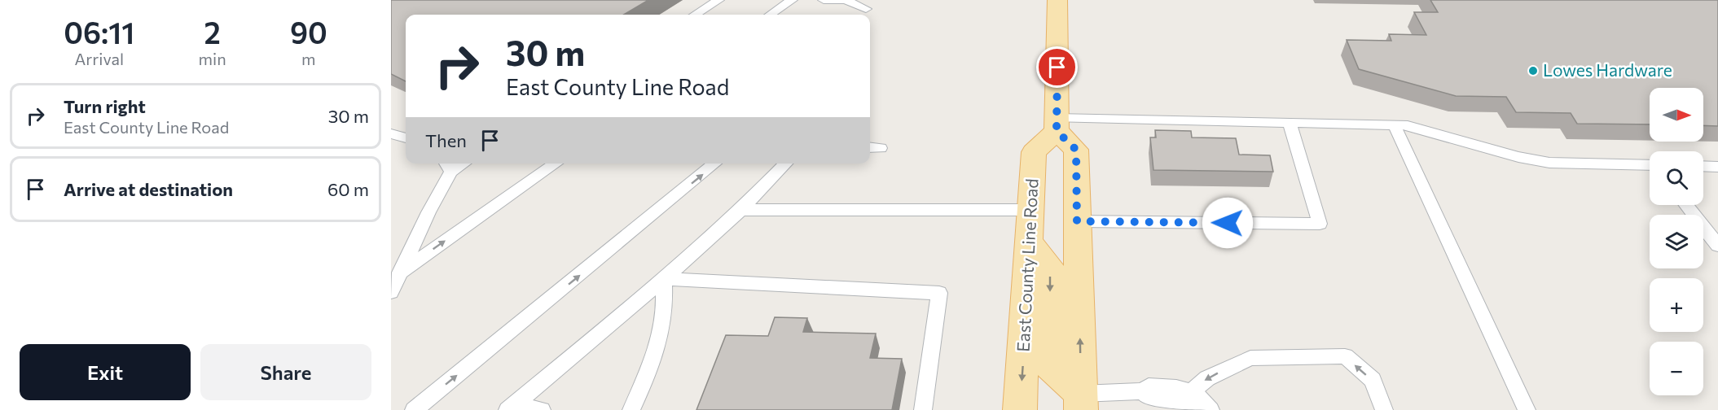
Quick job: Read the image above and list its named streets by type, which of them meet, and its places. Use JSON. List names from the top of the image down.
{
  "streets": {
    "main road": ["East County Line Road"]
  },
  "places": ["Lowes Hardware"],
  "north": "right",
  "page": {
    "eta": [
      "06:11",
      "Arrival",
      "2",
      "min",
      "90",
      "m"
    ],
    "turn": ["30 m", "East County Line Road"],
    "list": [
      {
        "name": "Turn right",
        "note": "East County Line Road",
        "value": "30 m"
      },
      {
        "name": "Arrive at destination",
        "value": "60 m"
      }
    ],
    "map_buttons": ["+", "−"],
    "then": "Then",
    "buttons": ["Exit", "Share"]
  }
}
